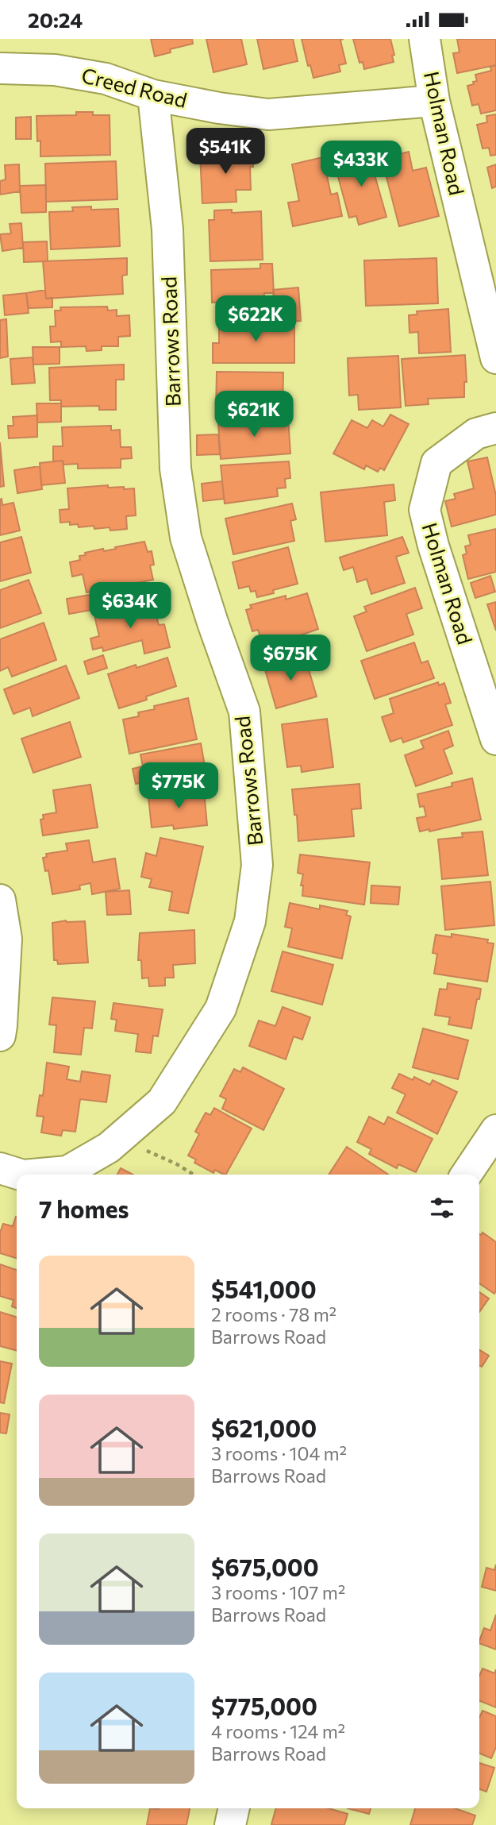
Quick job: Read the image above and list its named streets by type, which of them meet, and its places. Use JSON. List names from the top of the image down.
{
  "streets": {
    "street": ["Creed Road", "Holman Road", "Barrows Road"]
  },
  "crossings": [
    ["Creed Road", "Holman Road"],
    ["Creed Road", "Barrows Road"]
  ],
  "page": {
    "status": "20:24",
    "price": [
      "$541K",
      "$433K",
      "$622K",
      "$621K",
      "$634K",
      "$675K",
      "$775K"
    ],
    "heading": "7 homes",
    "list": [
      {
        "name": "$541,000",
        "note": "2 rooms · 78 m² · Barrows Road"
      },
      {
        "name": "$621,000",
        "note": "3 rooms · 104 m² · Barrows Road"
      },
      {
        "name": "$675,000",
        "note": "3 rooms · 107 m² · Barrows Road"
      },
      {
        "name": "$775,000",
        "note": "4 rooms · 124 m² · Barrows Road"
      }
    ]
  }
}
